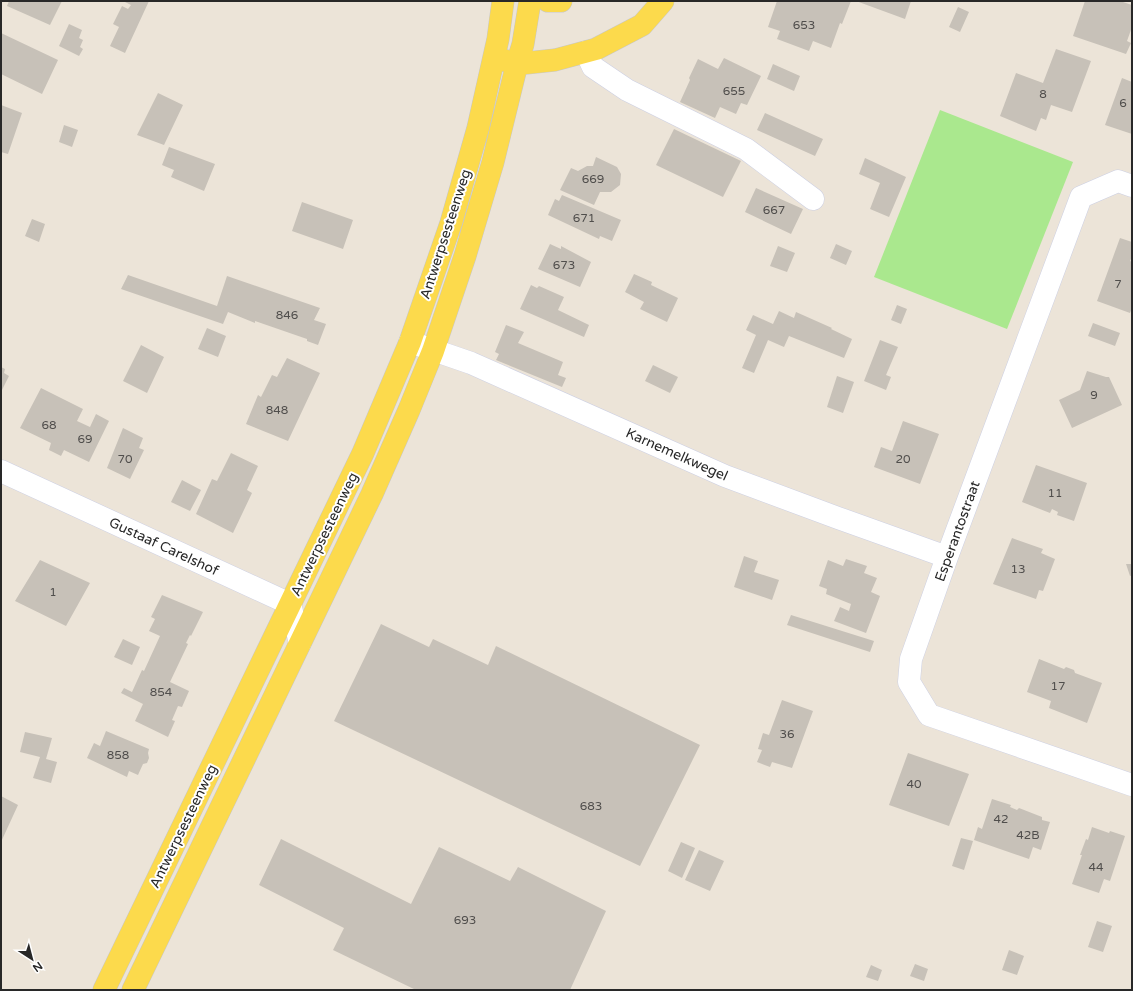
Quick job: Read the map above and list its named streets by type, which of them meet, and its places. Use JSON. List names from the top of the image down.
{
  "streets": {
    "main road": ["Antwerpsesteenweg"],
    "street": ["Karnemelkwegel", "Esperantostraat", "Gustaaf Carelshof"]
  },
  "crossings": [
    ["Antwerpsesteenweg", "Karnemelkwegel"],
    ["Antwerpsesteenweg", "Gustaaf Carelshof"],
    ["Karnemelkwegel", "Esperantostraat"]
  ],
  "house_numbers": [
    "653",
    "655",
    "8",
    "6",
    "669",
    "667",
    "671",
    "673",
    "7",
    "846",
    "9",
    "848",
    "68",
    "69",
    "70",
    "20",
    "11",
    "13",
    "1",
    "17",
    "854",
    "36",
    "858",
    "40",
    "683",
    "42",
    "42B",
    "44",
    "693"
  ],
  "north": "bottom right"
}
